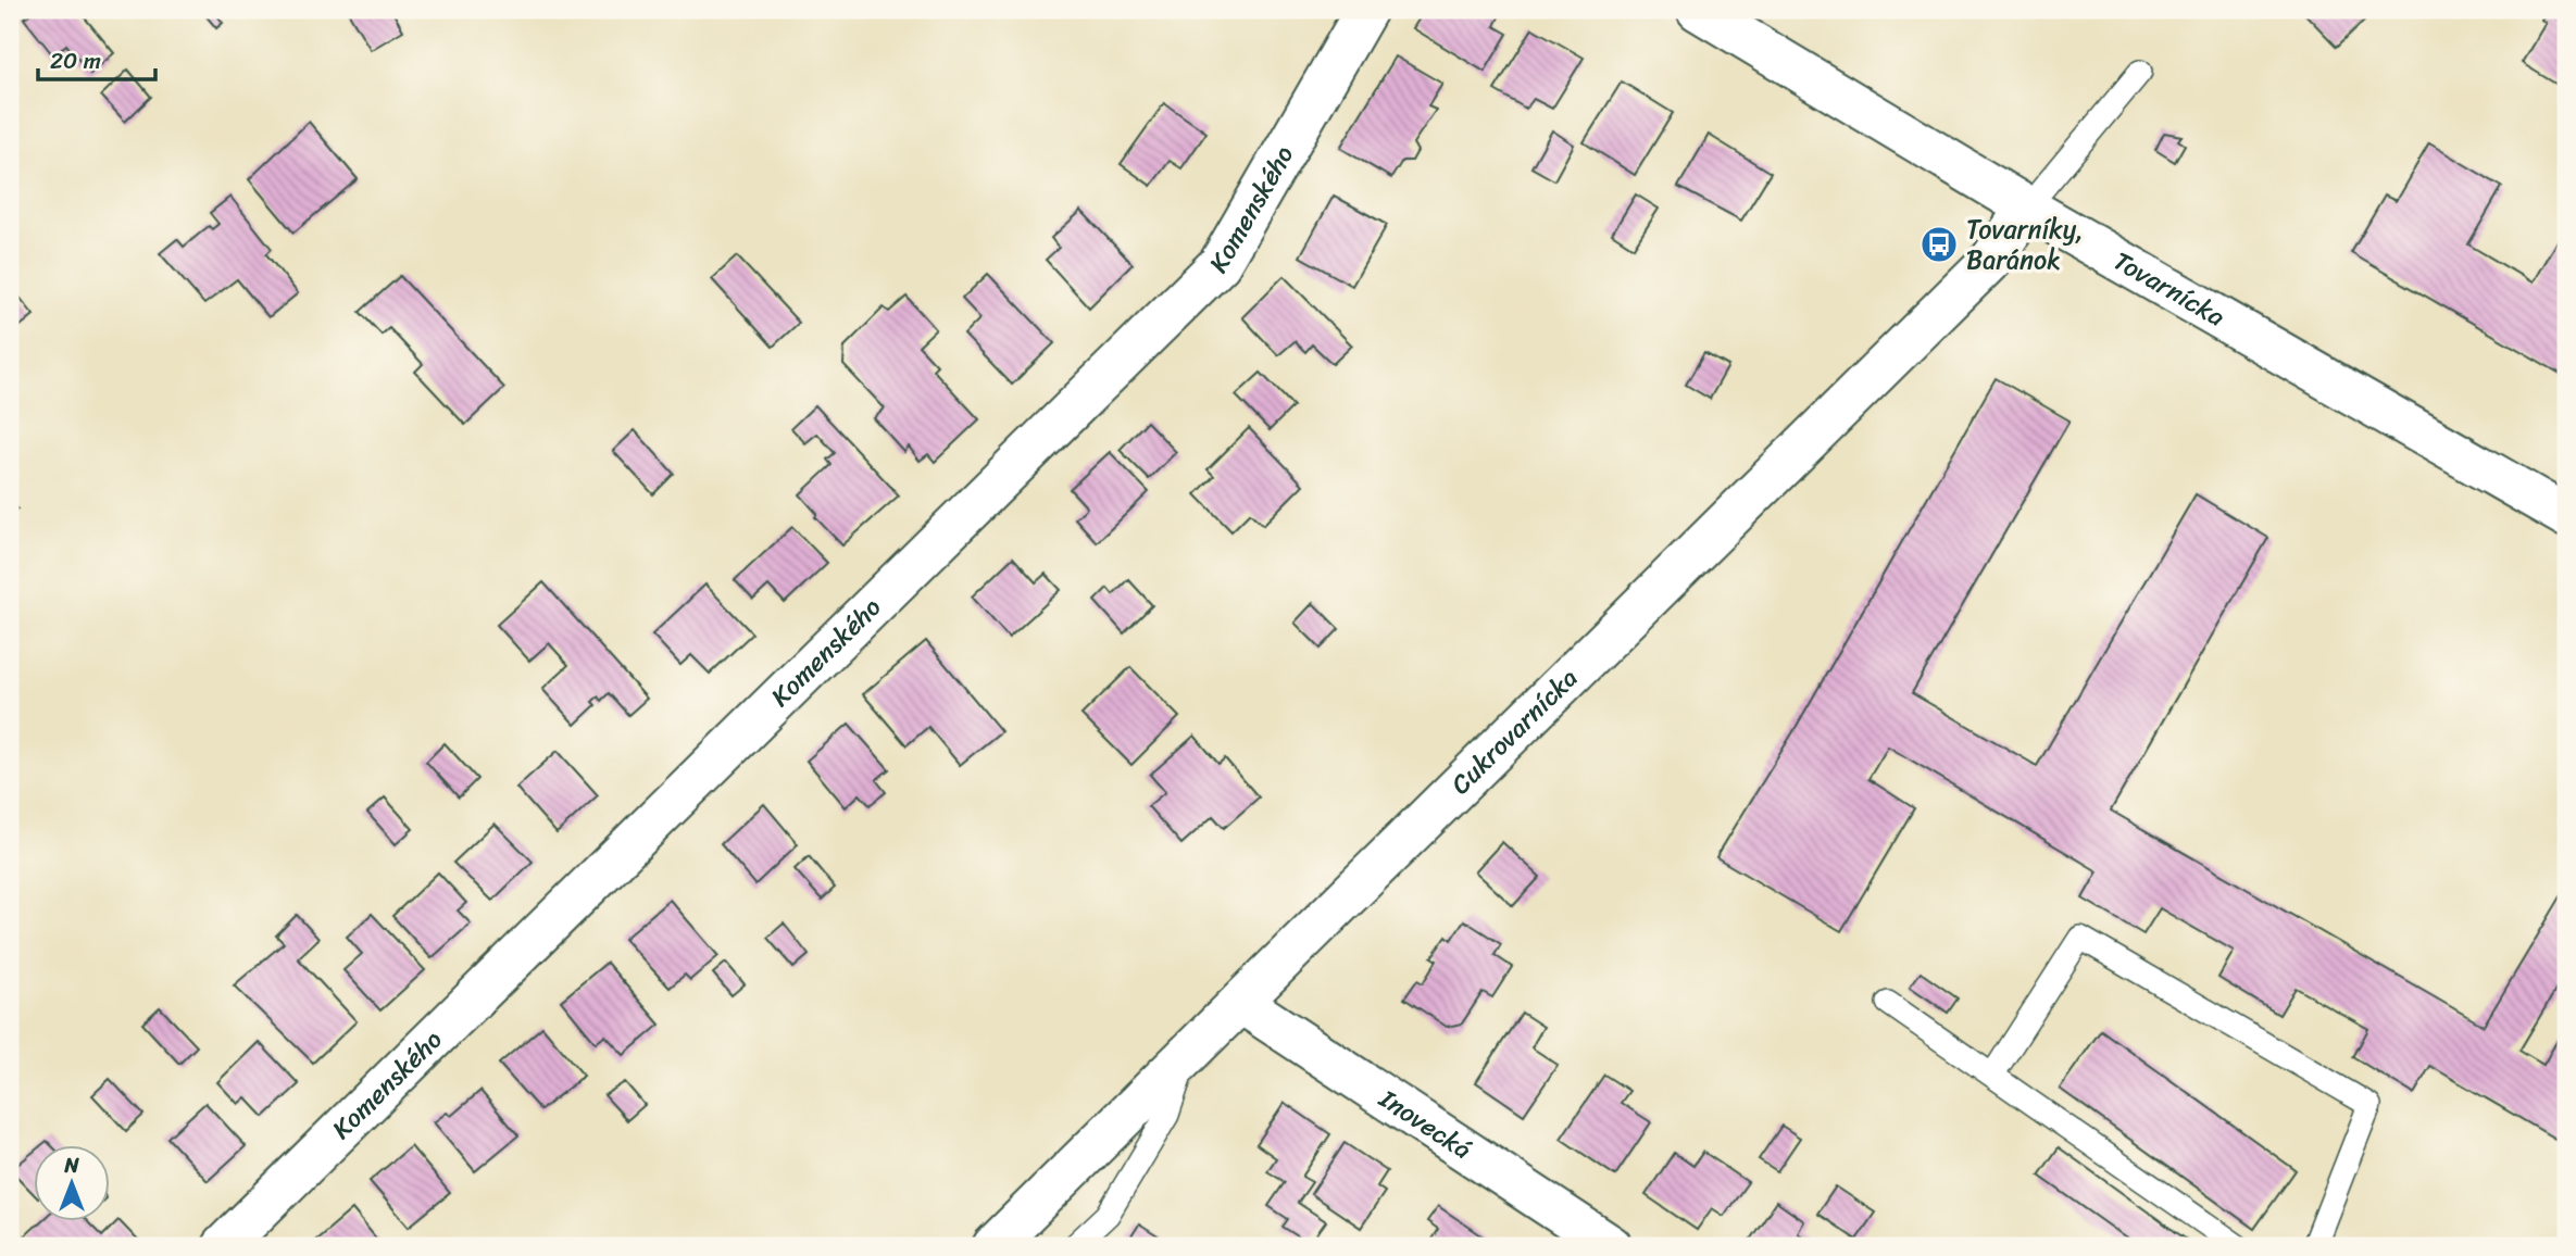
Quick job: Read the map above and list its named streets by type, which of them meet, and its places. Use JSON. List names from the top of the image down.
{
  "streets": {
    "street": [
      "Komenského",
      "Tovarnícka",
      "Cukrovarnícka",
      "Inovecká"
    ]
  },
  "crossings": [
    ["Tovarnícka", "Cukrovarnícka"],
    ["Cukrovarnícka", "Inovecká"]
  ],
  "places": {
    "bus stop": ["Tovarníky, Baránok"]
  },
  "scale_bar": "20 m",
  "north": "top"
}
